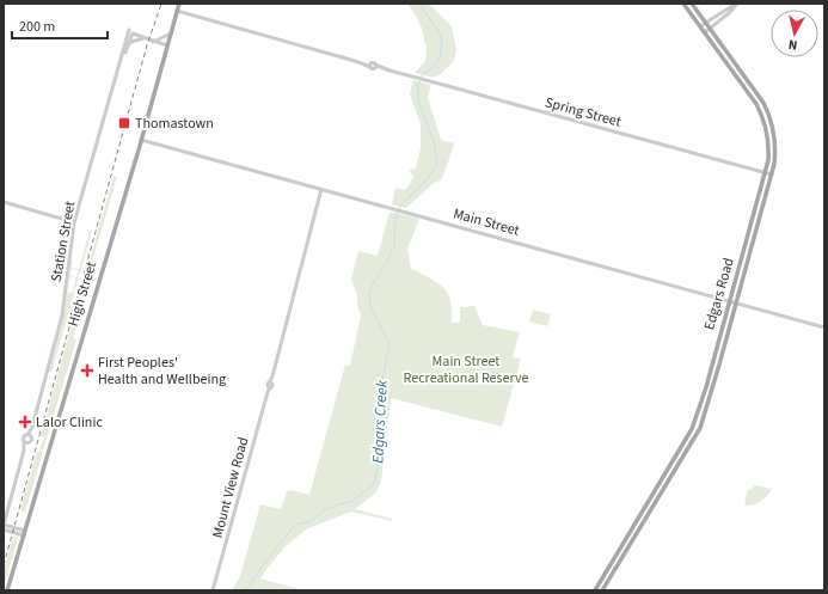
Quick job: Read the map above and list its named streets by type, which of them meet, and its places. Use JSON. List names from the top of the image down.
{
  "streets": {
    "main road": ["High Street", "Edgars Road"],
    "street": [
      "Spring Street",
      "Main Street",
      "Station Street",
      "Mount View Road"
    ]
  },
  "crossings": [
    ["Spring Street", "High Street"],
    ["Spring Street", "Edgars Road"],
    ["Main Street", "High Street"],
    ["Main Street", "Edgars Road"],
    ["Main Street", "Mount View Road"]
  ],
  "water": ["Edgars Creek"],
  "parks": ["Main Street Recreational Reserve"],
  "places": {
    "transit": ["Thomastown"],
    "health": ["First Peoples' Health and Wellbeing", "Lalor Clinic"]
  },
  "scale_bar": "200 m",
  "north": "bottom"
}
